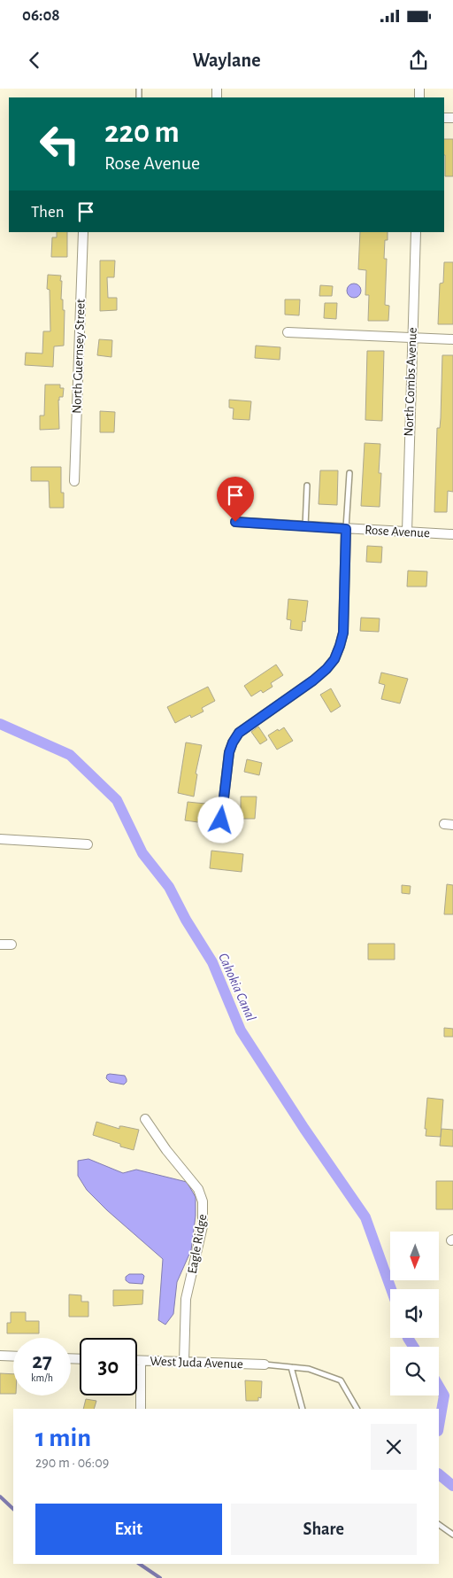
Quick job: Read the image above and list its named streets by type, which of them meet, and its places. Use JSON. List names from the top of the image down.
{
  "streets": {
    "street": [
      "North Guernsey Street",
      "North Combs Avenue",
      "Rose Avenue",
      "Eagle Ridge",
      "West Juda Avenue"
    ]
  },
  "crossings": [
    ["North Combs Avenue", "Rose Avenue"],
    ["Eagle Ridge", "West Juda Avenue"]
  ],
  "water": ["Cahokia Canal"],
  "north": "bottom",
  "page": {
    "status": "06:08",
    "header": "Waylane",
    "turn": ["220 m", "Rose Avenue"],
    "then": "Then",
    "speed": "27 km/h",
    "limit": "30",
    "heading": ["1 min", "290 m · 06:09"],
    "buttons": ["Exit", "Share"]
  }
}
